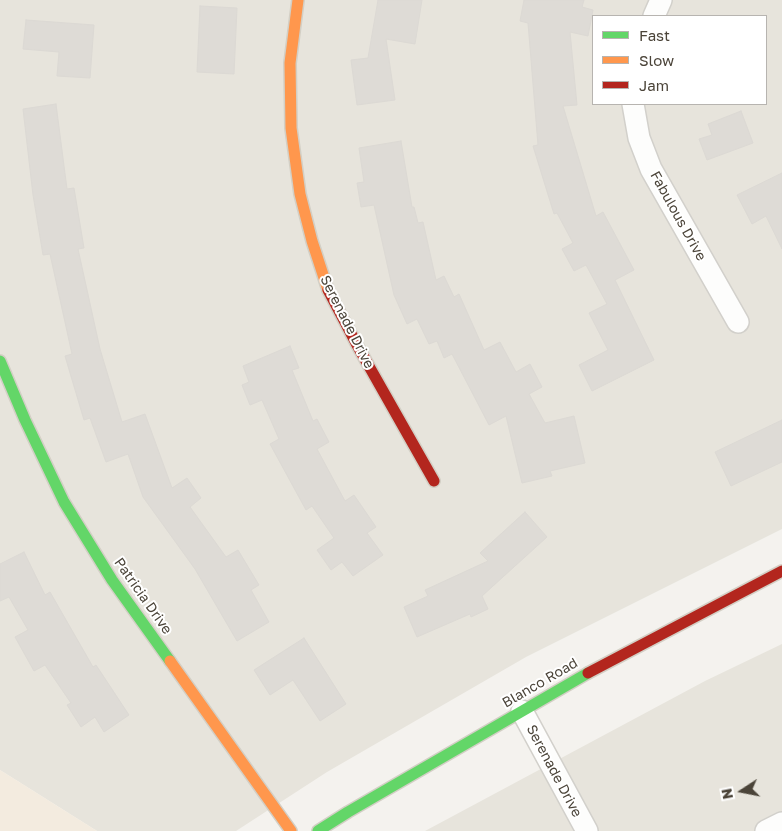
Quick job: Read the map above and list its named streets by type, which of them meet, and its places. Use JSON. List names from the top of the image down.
{
  "streets": {
    "street": [
      "Fabulous Drive",
      "Serenade Drive",
      "Patricia Drive",
      "Blanco Road"
    ]
  },
  "crossings": [
    ["Serenade Drive", "Blanco Road"]
  ],
  "legend": ["Fast", "Slow", "Jam"],
  "north": "left"
}
